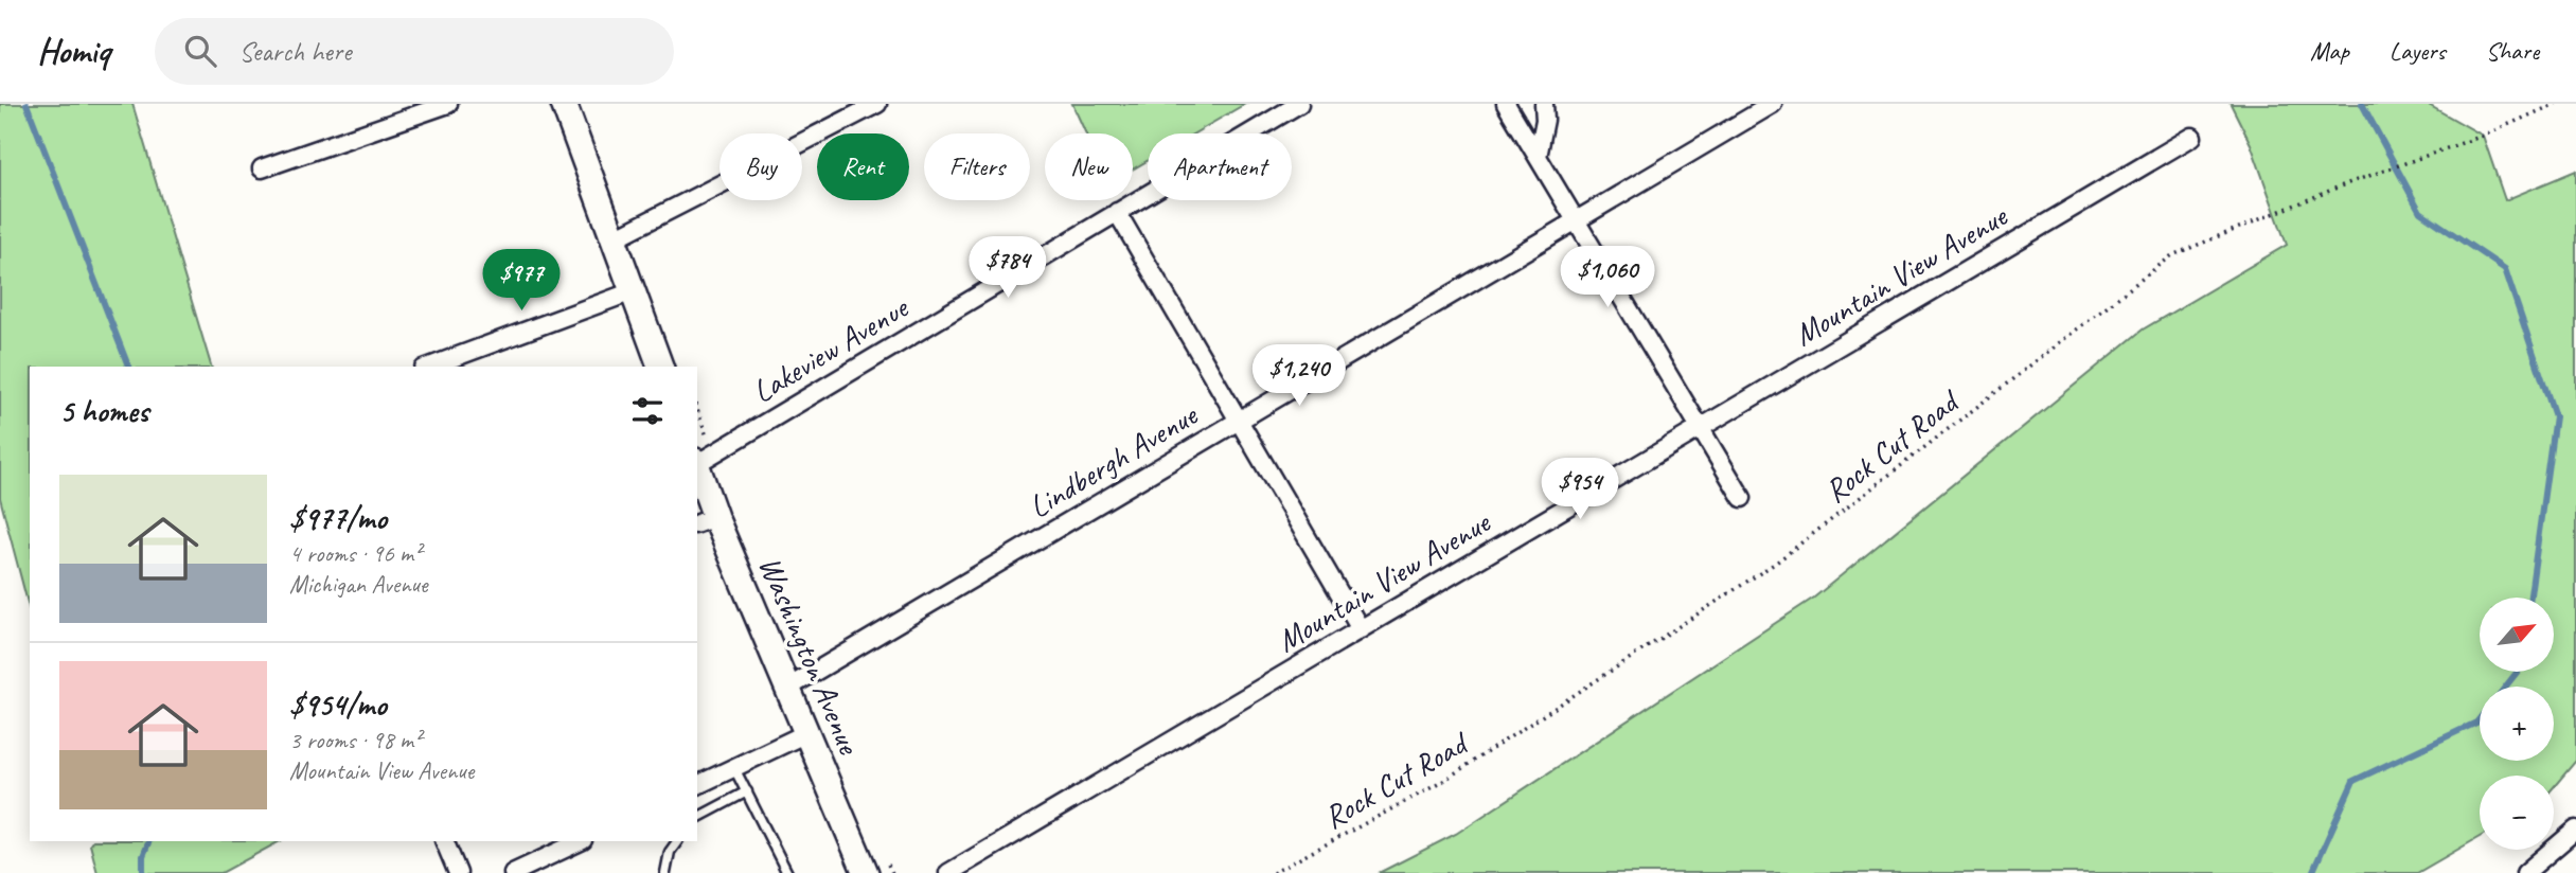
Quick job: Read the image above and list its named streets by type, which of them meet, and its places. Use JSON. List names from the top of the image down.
{
  "streets": {
    "street": [
      "Mountain View Avenue",
      "Lakeview Avenue",
      "Lindbergh Avenue",
      "Washington Avenue"
    ],
    "path": ["Rock Cut Road"]
  },
  "crossings": [
    ["Lindbergh Avenue", "Washington Avenue"]
  ],
  "north": "top right",
  "page": {
    "header": "Homiq",
    "search": "Search here",
    "nav": ["Map", "Layers", "Share"],
    "chip": [
      "Buy",
      "Rent",
      "Filters",
      "New",
      "Apartment"
    ],
    "price": [
      "$784",
      "$1,060",
      "$977",
      "$1,240",
      "$954"
    ],
    "heading": "5 homes",
    "list": [
      {
        "name": "$977/mo",
        "note": "4 rooms · 96 m² · Michigan Avenue"
      },
      {
        "name": "$954/mo",
        "note": "3 rooms · 98 m² · Mountain View Avenue"
      }
    ],
    "map_buttons": ["+", "−"]
  }
}
